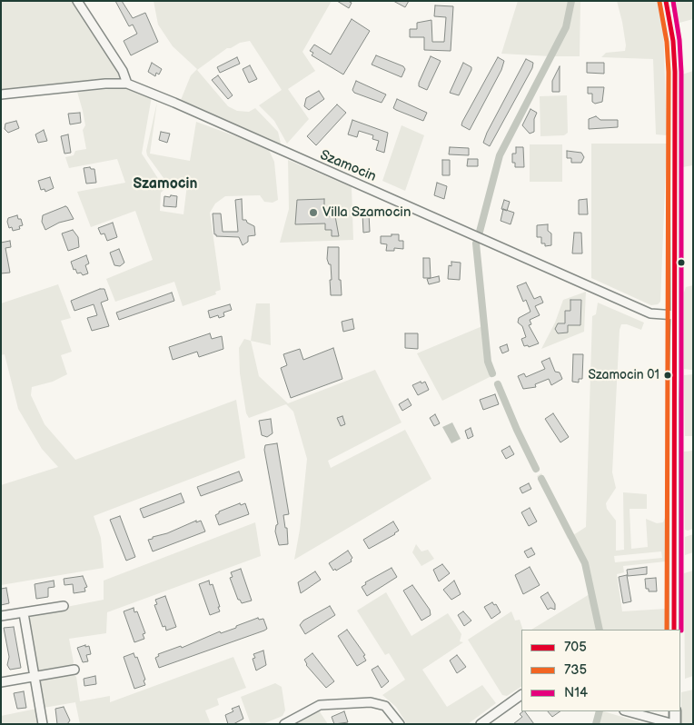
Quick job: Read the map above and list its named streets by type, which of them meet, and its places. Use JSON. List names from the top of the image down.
{
  "streets": {
    "street": ["Szamocin"]
  },
  "districts": ["Szamocin"],
  "places": ["Villa Szamocin", "Szamocin 01"],
  "lines": ["transit line 705", "transit line N14", "transit line 735"],
  "legend": ["705", "735", "N14"]
}
